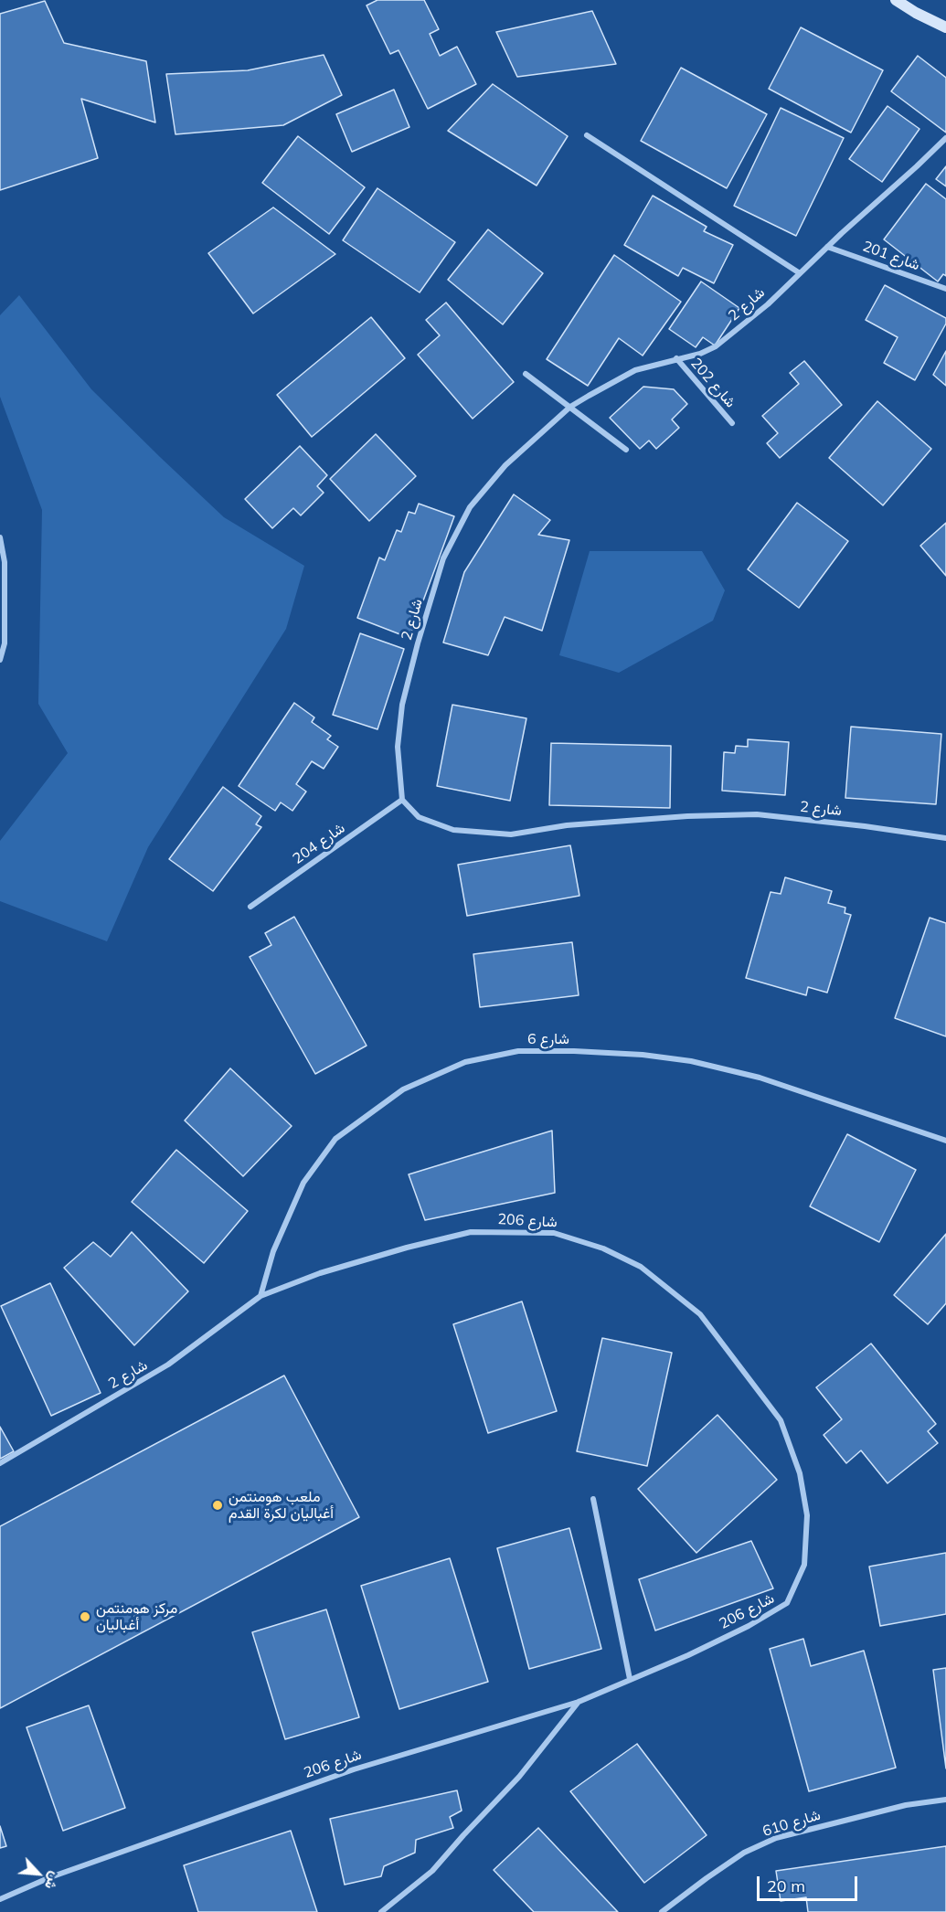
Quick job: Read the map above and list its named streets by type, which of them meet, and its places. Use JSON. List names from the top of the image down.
{
  "streets": {
    "street": [
      "شارع 201",
      "شارع 2",
      "شارع 202",
      "شارع 204",
      "شارع 6",
      "شارع 206",
      "شارع 610"
    ]
  },
  "crossings": [
    ["شارع 201", "شارع 2"],
    ["شارع 2", "شارع 202"],
    ["شارع 2", "شارع 204"],
    ["شارع 2", "شارع 6"],
    ["شارع 2", "شارع 206"],
    ["شارع 6", "شارع 206"]
  ],
  "places": ["ملعب هومنتمن أغباليان لكرة القدم", "مركز هومنتمن أغباليان"],
  "scale_bar": "20 m",
  "north": "bottom right"
}
